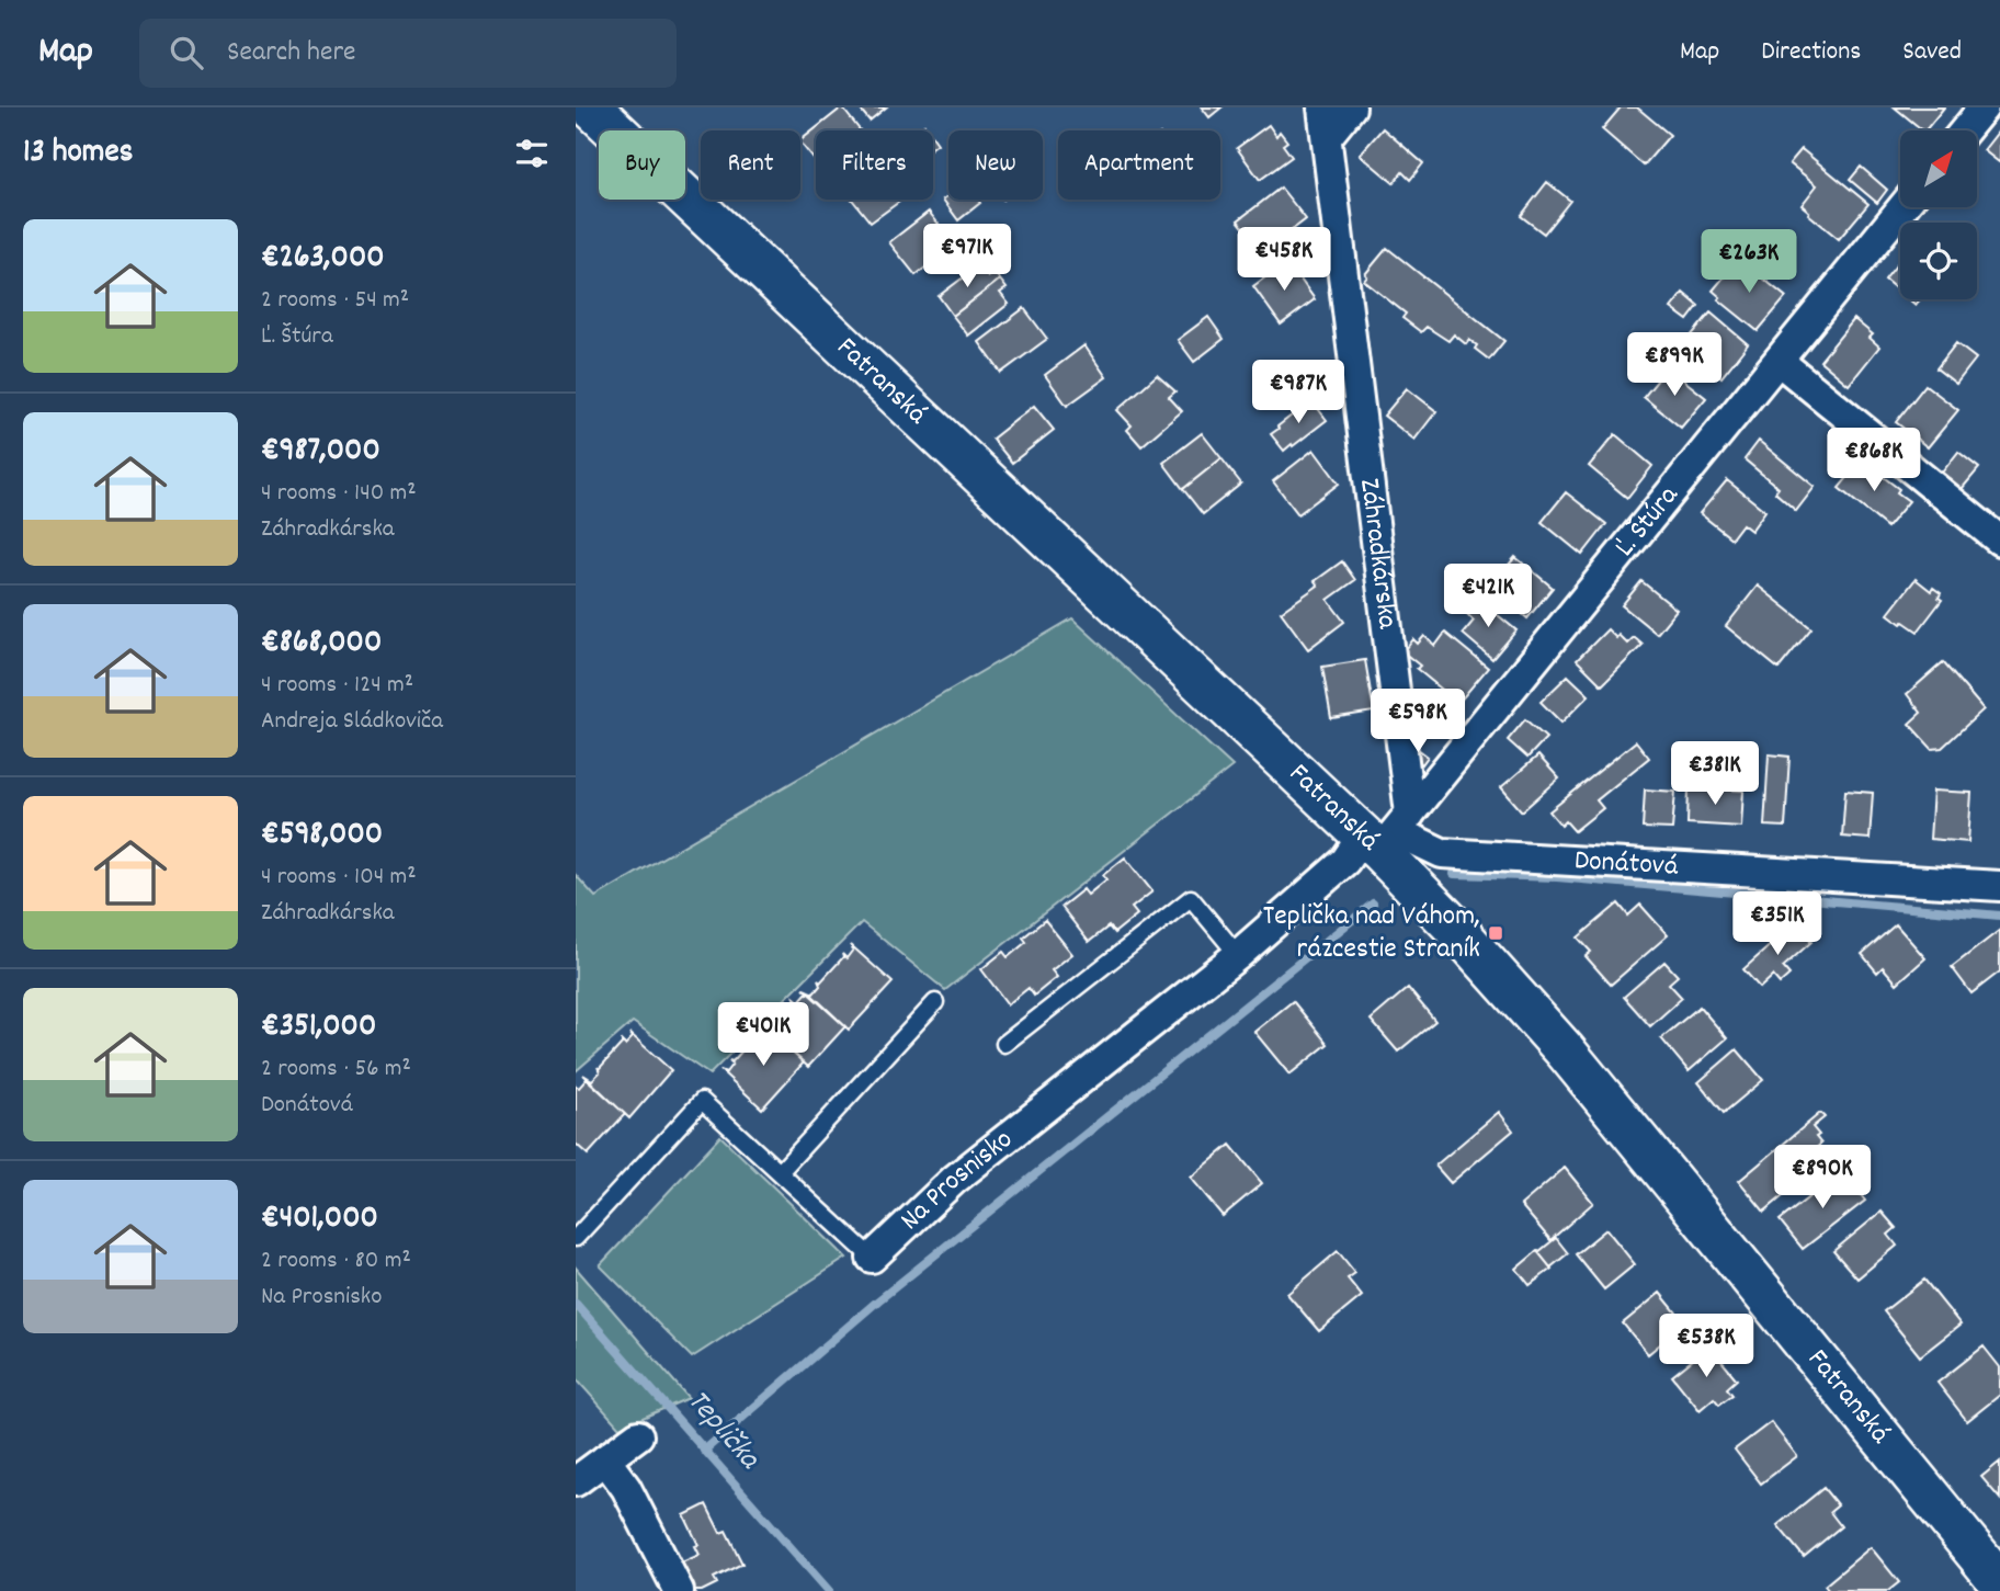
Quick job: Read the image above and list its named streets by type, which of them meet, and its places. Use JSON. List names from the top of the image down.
{
  "streets": {
    "main road": ["Fatranská"],
    "street": [
      "Ľ. Štúra",
      "Záhradkárska",
      "Donátová",
      "Na Prosnisko"
    ]
  },
  "crossings": [
    ["Fatranská", "Ľ. Štúra"],
    ["Fatranská", "Záhradkárska"],
    ["Fatranská", "Donátová"],
    ["Fatranská", "Na Prosnisko"],
    ["Ľ. Štúra", "Záhradkárska"],
    ["Ľ. Štúra", "Donátová"],
    ["Ľ. Štúra", "Na Prosnisko"],
    ["Záhradkárska", "Donátová"],
    ["Záhradkárska", "Na Prosnisko"],
    ["Donátová", "Na Prosnisko"]
  ],
  "water": ["Teplička"],
  "places": {
    "transit": ["Teplička nad Váhom, rázcestie Straník"]
  },
  "north": "top right",
  "page": {
    "header": "Map",
    "search": "Search here",
    "nav": ["Map", "Directions", "Saved"],
    "heading": "13 homes",
    "chip": [
      "Buy",
      "Rent",
      "Filters",
      "New",
      "Apartment"
    ],
    "list": [
      {
        "name": "€263,000",
        "note": "2 rooms · 54 m² · Ľ. Štúra"
      },
      {
        "name": "€987,000",
        "note": "4 rooms · 140 m² · Záhradkárska"
      },
      {
        "name": "€868,000",
        "note": "4 rooms · 124 m² · Andreja Sládkoviča"
      },
      {
        "name": "€598,000",
        "note": "4 rooms · 104 m² · Záhradkárska"
      },
      {
        "name": "€351,000",
        "note": "2 rooms · 56 m² · Donátová"
      },
      {
        "name": "€401,000",
        "note": "2 rooms · 80 m² · Na Prosnisko"
      }
    ],
    "price": [
      "€971K",
      "€458K",
      "€263K",
      "€899K",
      "€987K",
      "€868K",
      "€421K",
      "€598K",
      "€381K",
      "€351K",
      "€401K",
      "€890K",
      "€538K"
    ]
  }
}
